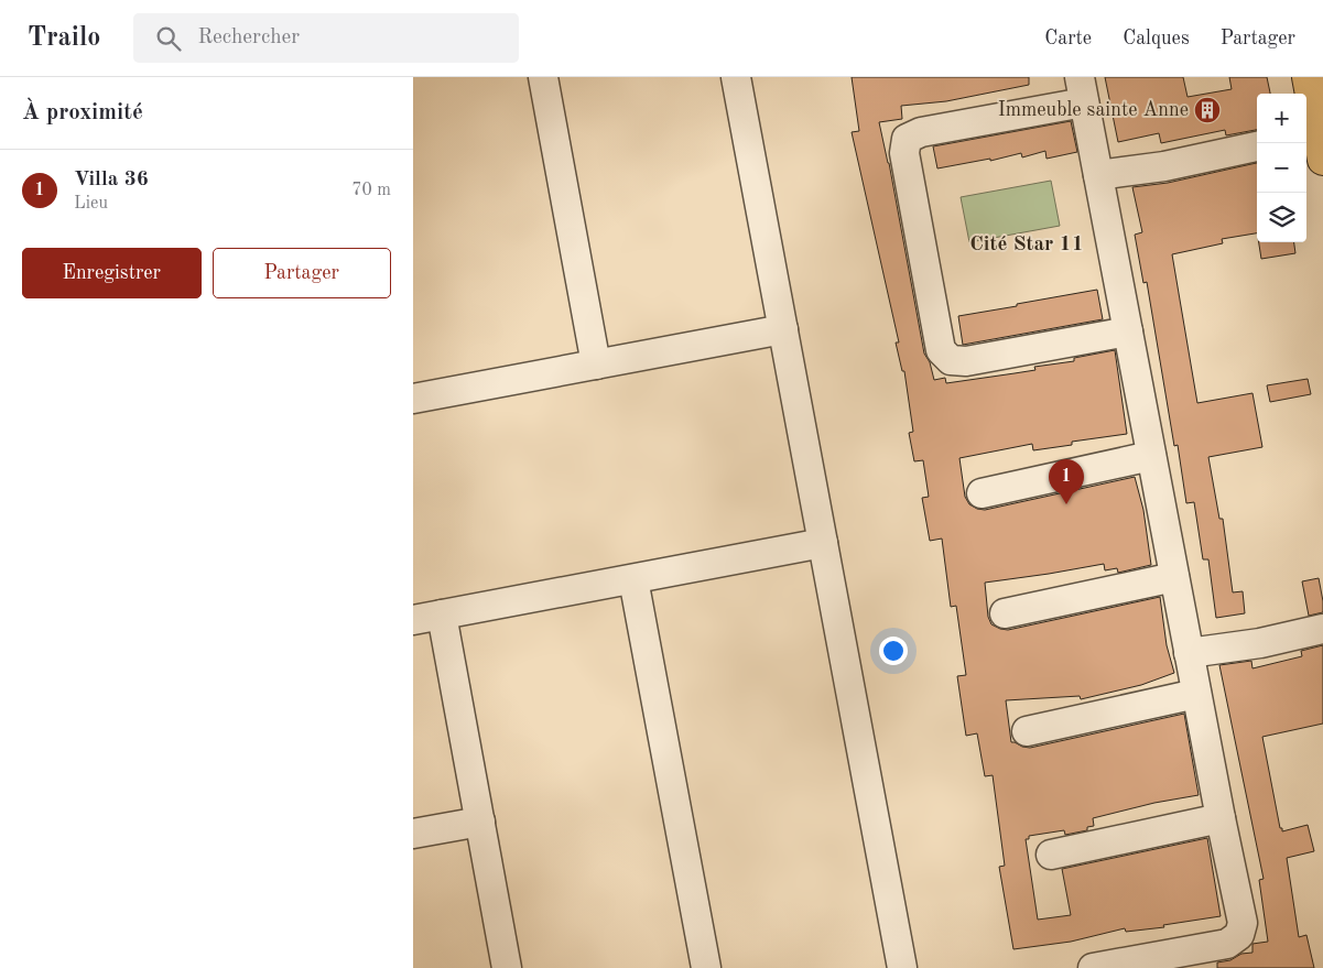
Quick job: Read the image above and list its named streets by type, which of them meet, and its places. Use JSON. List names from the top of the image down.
{
  "districts": ["Cité Star 11"],
  "places": {
    "building": ["Immeuble sainte Anne"]
  },
  "page": {
    "header": "Trailo",
    "search": "Rechercher",
    "nav": ["Carte", "Calques", "Partager"],
    "heading": "À proximité",
    "map_buttons": ["+", "−"],
    "list": [
      {
        "mark": "1",
        "name": "Villa 36",
        "note": "Lieu",
        "value": "70 m"
      }
    ],
    "buttons": ["Enregistrer", "Partager"],
    "pins": "1"
  }
}
